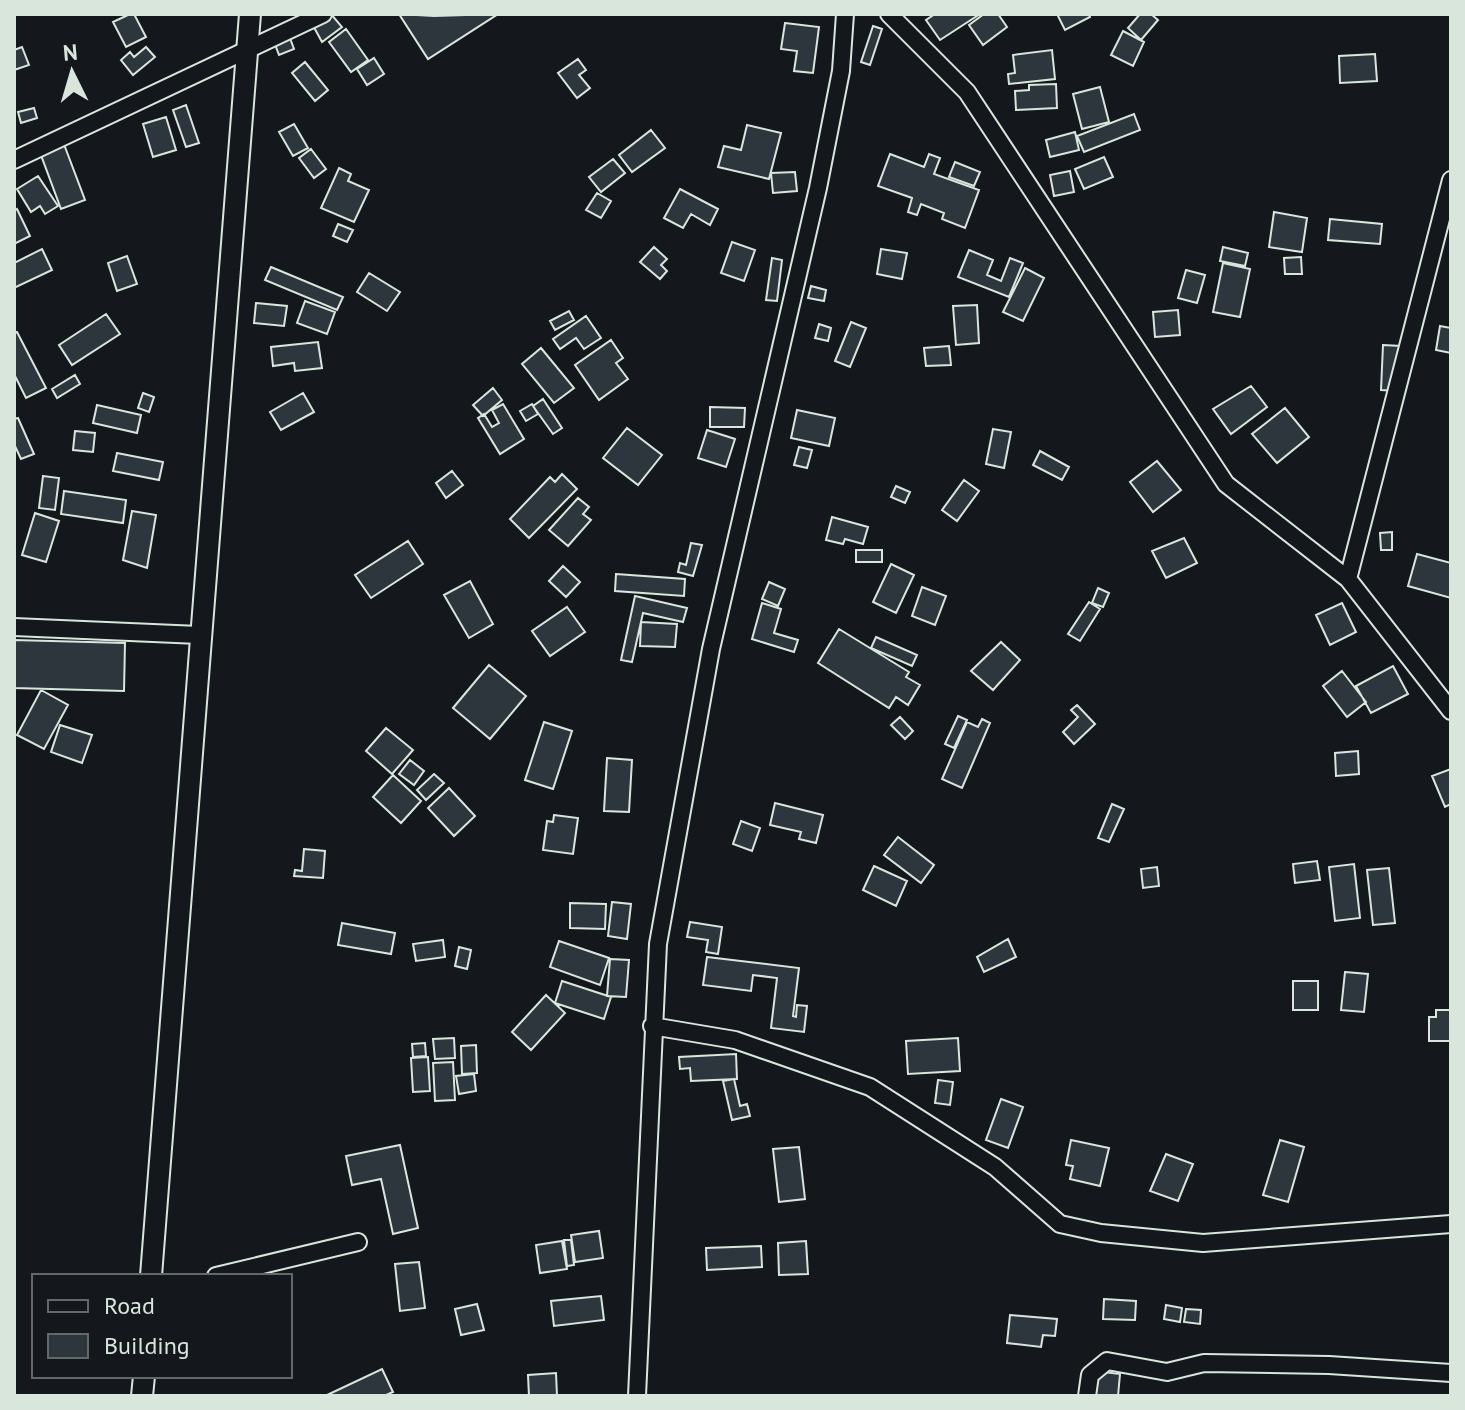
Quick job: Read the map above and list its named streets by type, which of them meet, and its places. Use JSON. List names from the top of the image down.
{
  "legend": ["Road", "Building"],
  "north": "top"
}
